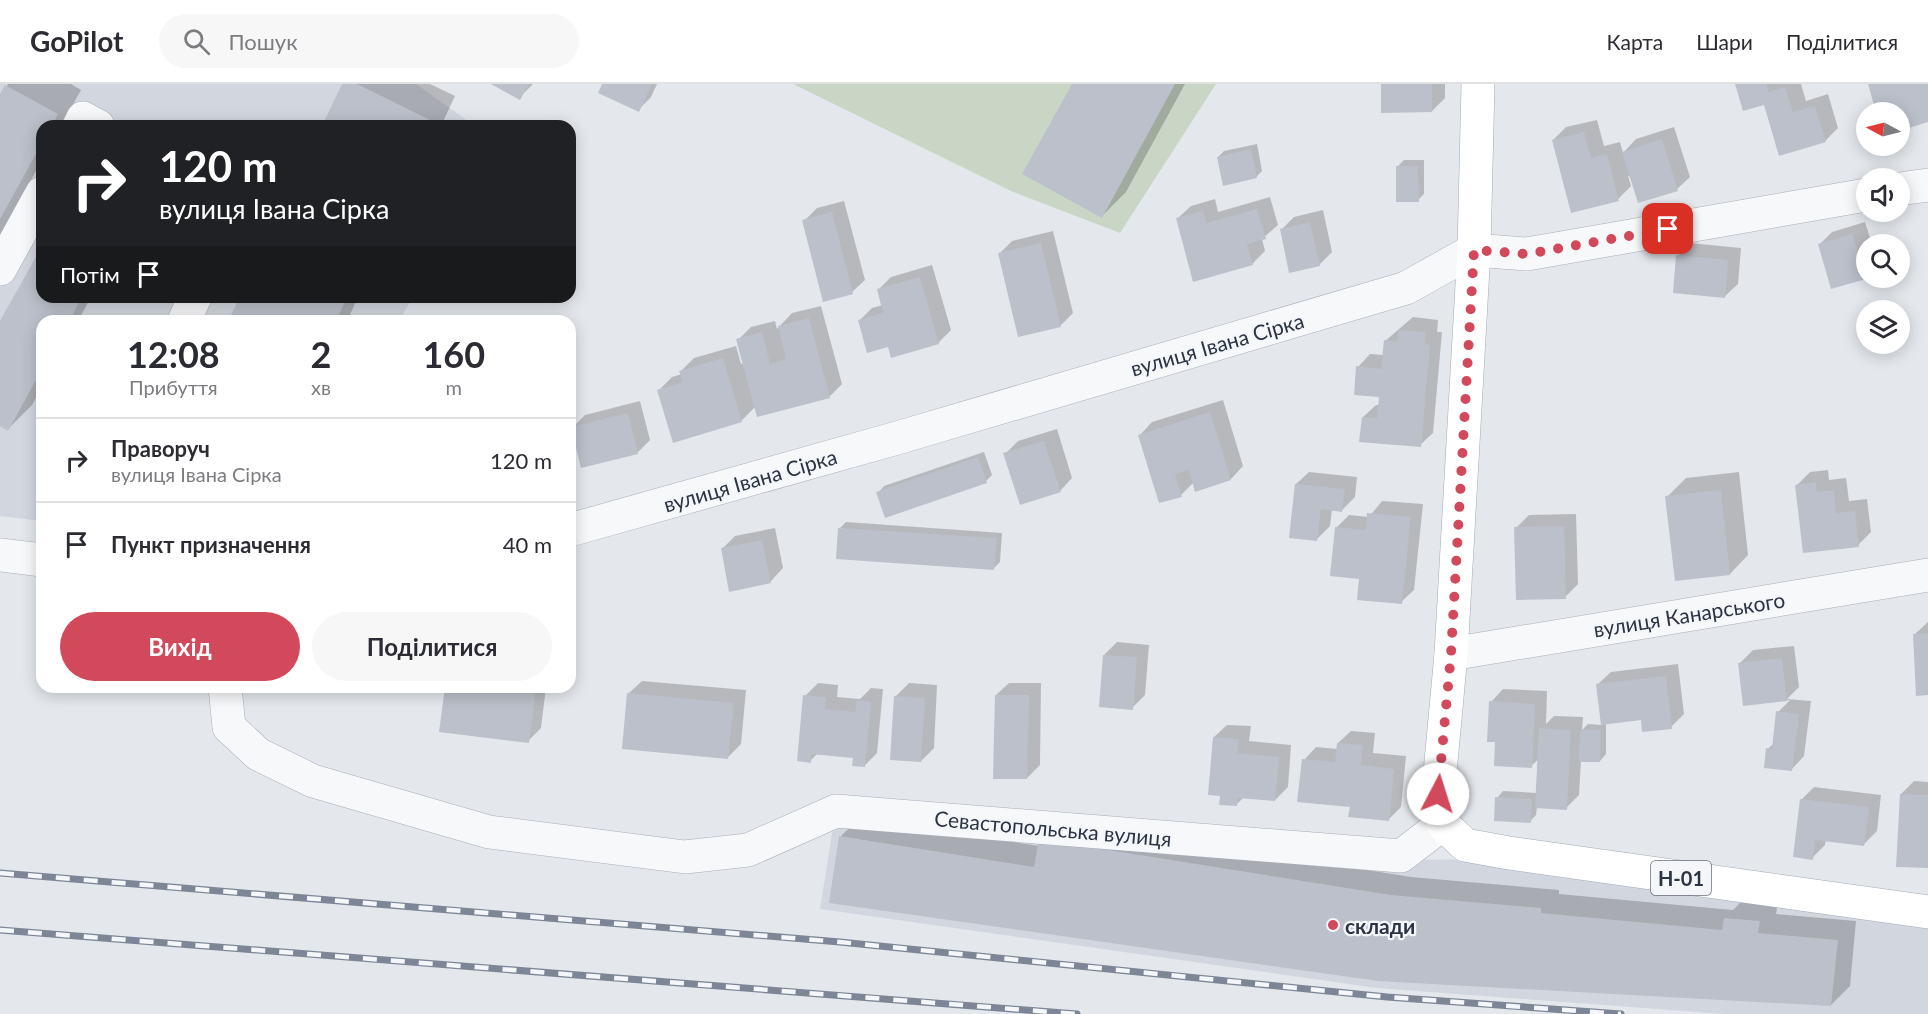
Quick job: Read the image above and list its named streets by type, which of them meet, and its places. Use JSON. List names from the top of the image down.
{
  "streets": {
    "main road": ["Н-01"],
    "street": ["вулиця Івана Сірка", "вулиця Канарського", "Севастопольська вулиця"]
  },
  "crossings": [
    ["Севастопольська вулиця", "Н-01"]
  ],
  "places": ["склади"],
  "north": "left",
  "page": {
    "header": "GoPilot",
    "search": "Пошук",
    "nav": ["Карта", "Шари", "Поділитися"],
    "turn": ["120 m", "вулиця Івана Сірка"],
    "then": "Потім",
    "eta": [
      "12:08",
      "Прибуття",
      "2",
      "хв",
      "160",
      "m"
    ],
    "list": [
      {
        "name": "Праворуч",
        "note": "вулиця Івана Сірка",
        "value": "120 m"
      },
      {
        "name": "Пункт призначення",
        "value": "40 m"
      }
    ],
    "buttons": ["Вихід", "Поділитися"]
  }
}
